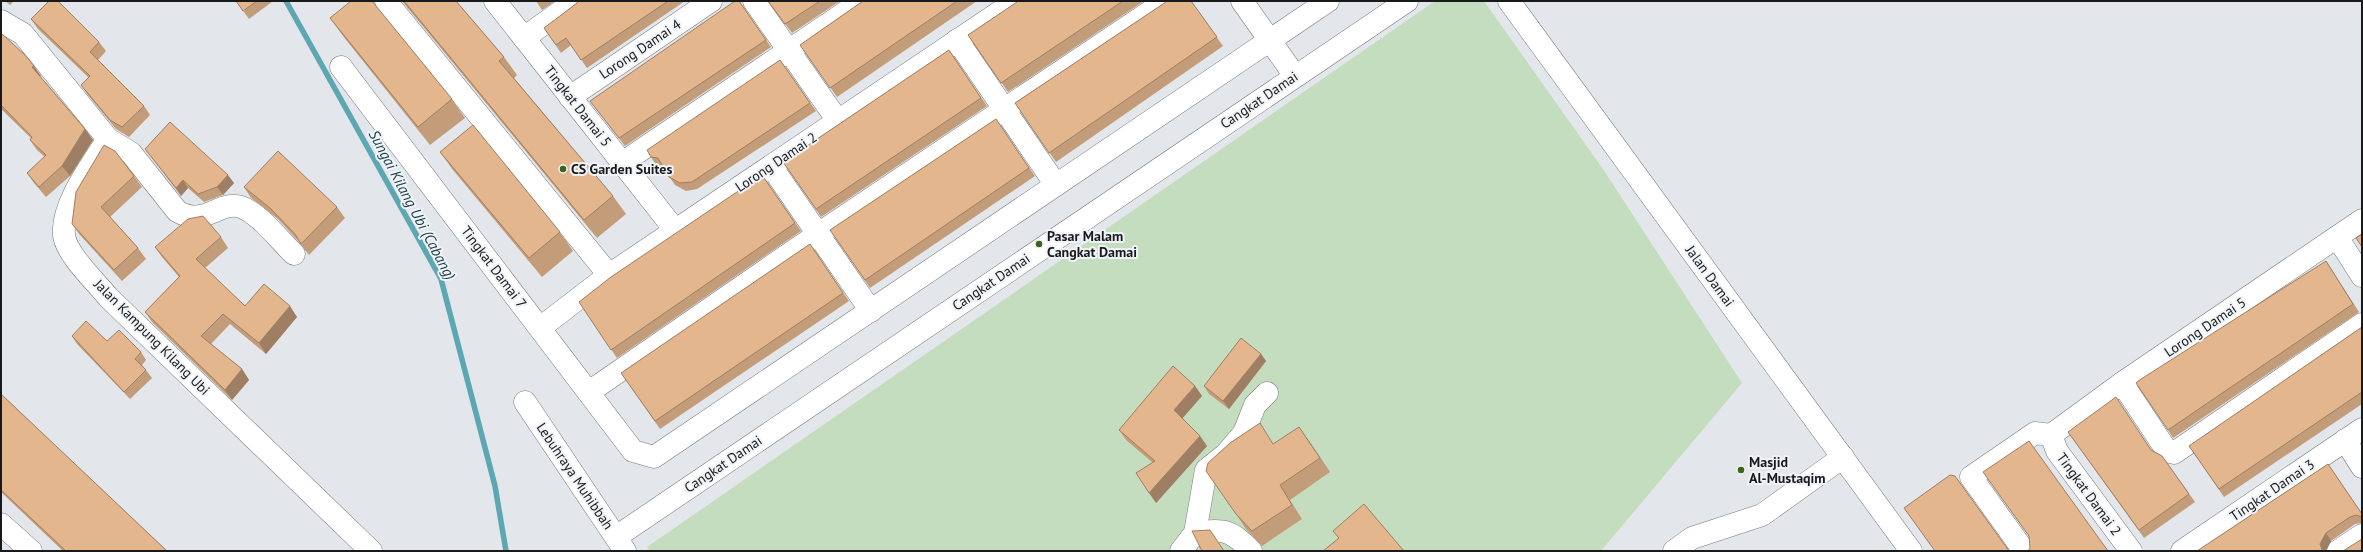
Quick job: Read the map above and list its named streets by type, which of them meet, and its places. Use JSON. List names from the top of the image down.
{
  "streets": {
    "street": [
      "Lorong Damai 4",
      "Cangkat Damai",
      "Tingkat Damai 5",
      "Lorong Damai 2",
      "Tingkat Damai 7",
      "Jalan Damai",
      "Lorong Damai 5",
      "Jalan Kampung Kilang Ubi",
      "Lebuhraya Muhibbah",
      "Tingkat Damai 3",
      "Tingkat Damai 2"
    ]
  },
  "crossings": [
    ["Lorong Damai 4", "Tingkat Damai 5"],
    ["Cangkat Damai", "Lebuhraya Muhibbah"],
    ["Tingkat Damai 5", "Lorong Damai 2"],
    ["Lorong Damai 2", "Tingkat Damai 7"],
    ["Lorong Damai 5", "Tingkat Damai 2"]
  ],
  "water": ["Sungai Kilang Ubi (Cabang)"],
  "places": ["CS Garden Suites", "Pasar Malam Cangkat Damai", "Masjid Al-Mustaqim"]
}
